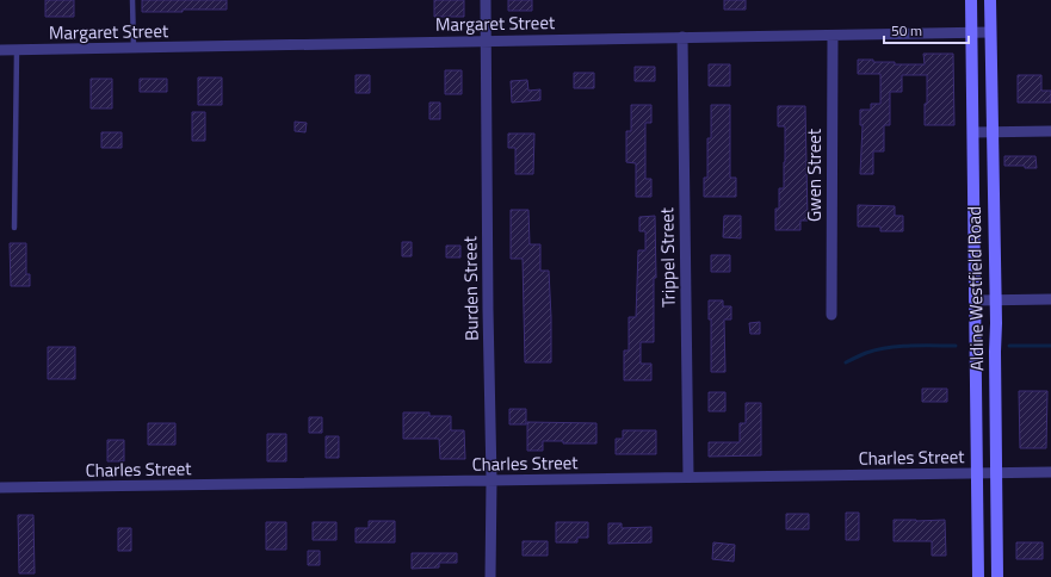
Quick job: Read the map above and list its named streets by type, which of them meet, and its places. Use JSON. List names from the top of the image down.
{
  "streets": {
    "main road": ["Aldine Westfield Road"],
    "street": [
      "Margaret Street",
      "Gwen Street",
      "Trippel Street",
      "Burden Street",
      "Charles Street"
    ]
  },
  "crossings": [
    ["Margaret Street", "Gwen Street"],
    ["Margaret Street", "Trippel Street"],
    ["Margaret Street", "Burden Street"],
    ["Margaret Street", "Aldine Westfield Road"],
    ["Trippel Street", "Charles Street"],
    ["Burden Street", "Charles Street"],
    ["Aldine Westfield Road", "Charles Street"]
  ],
  "scale_bar": "50 m"
}
